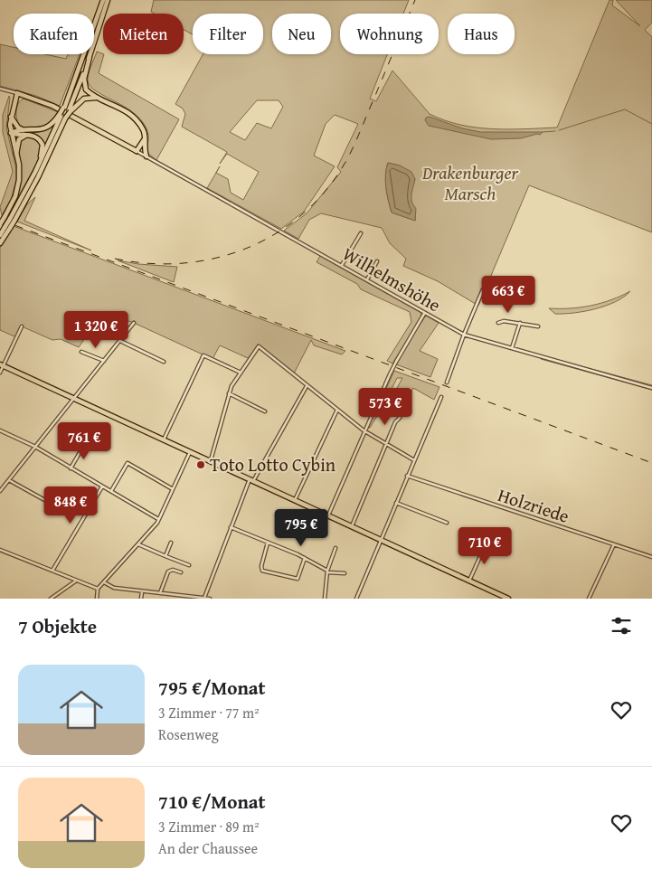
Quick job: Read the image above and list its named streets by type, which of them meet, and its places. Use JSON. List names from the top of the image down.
{
  "streets": {
    "street": ["Wilhelmshöhe", "Holzriede"]
  },
  "parks": ["Drakenburger Marsch"],
  "places": ["Toto Lotto Cybin"],
  "page": {
    "chip": [
      "Kaufen",
      "Mieten",
      "Filter",
      "Neu",
      "Wohnung",
      "Haus"
    ],
    "price": [
      "663 €",
      "1 320 €",
      "573 €",
      "761 €",
      "848 €",
      "795 €",
      "710 €"
    ],
    "heading": "7 Objekte",
    "list": [
      {
        "name": "795 €/Monat",
        "note": "3 Zimmer · 77 m² · Rosenweg"
      },
      {
        "name": "710 €/Monat",
        "note": "3 Zimmer · 89 m² · An der Chaussee"
      }
    ]
  }
}
